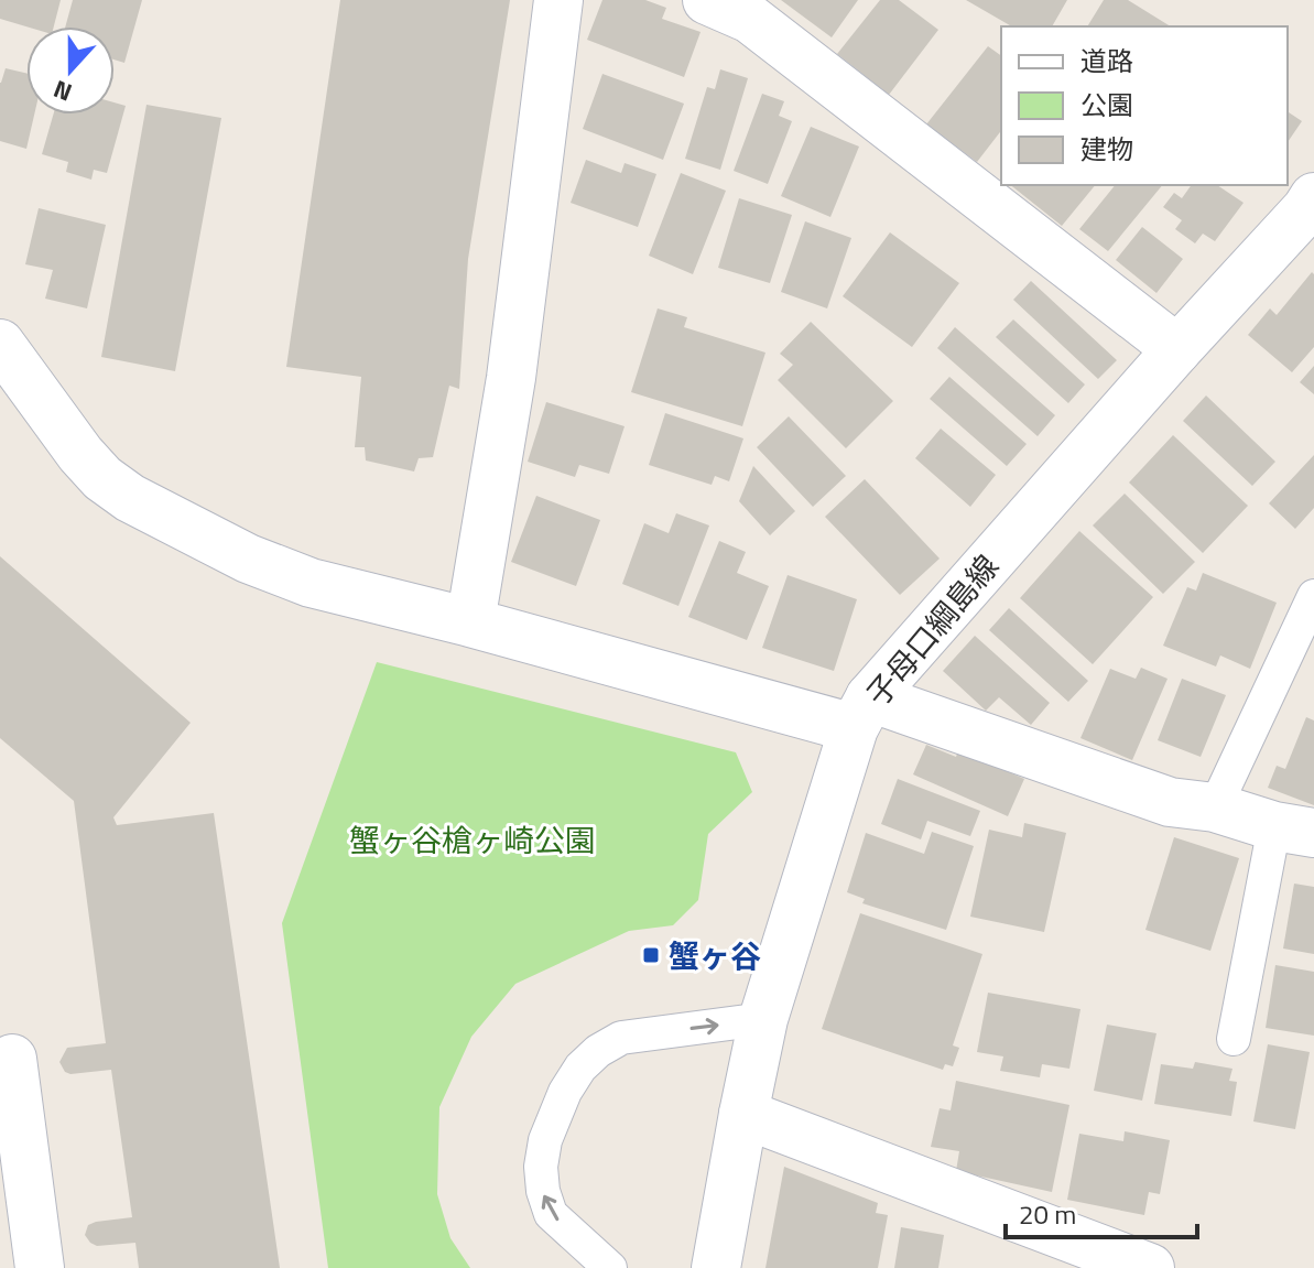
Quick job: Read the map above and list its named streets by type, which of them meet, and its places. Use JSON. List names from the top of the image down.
{
  "streets": {
    "street": ["子母口綱島線"]
  },
  "parks": ["蟹ヶ谷槍ヶ崎公園"],
  "places": {
    "transit": ["蟹ヶ谷"]
  },
  "legend": ["道路", "公園", "建物"],
  "scale_bar": "20 m",
  "north": "bottom"
}
